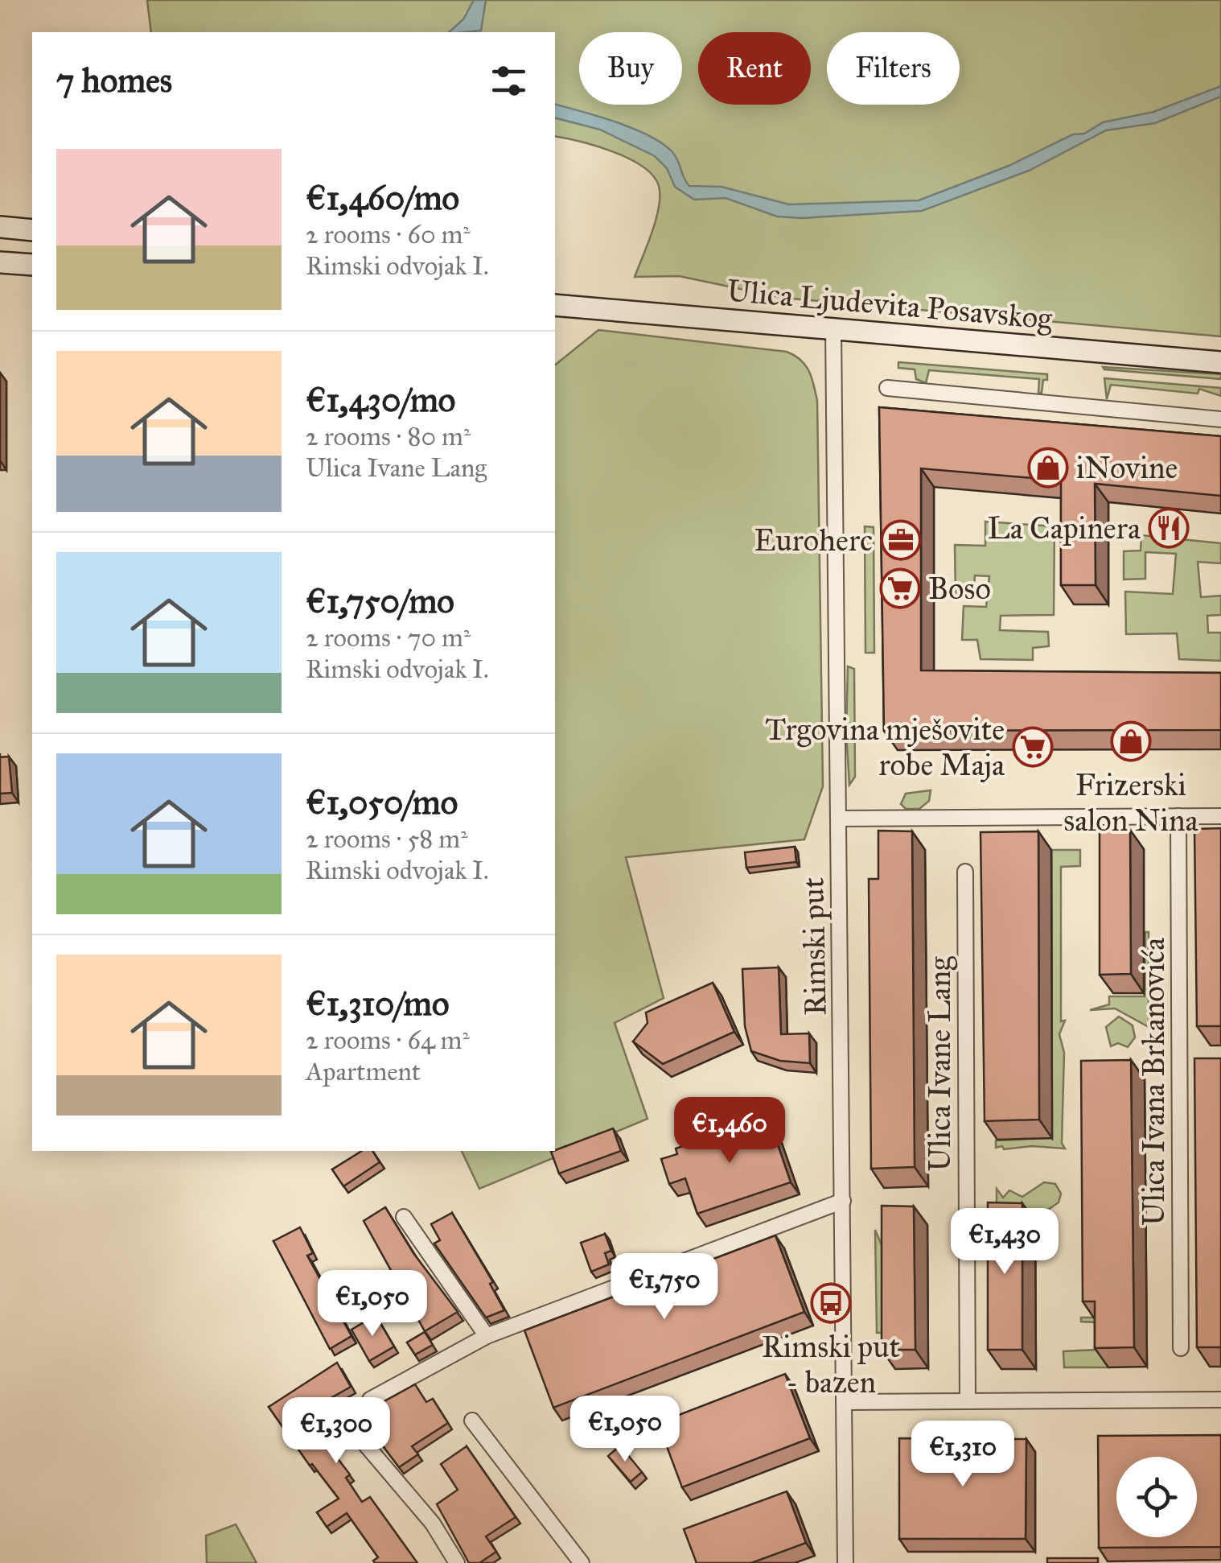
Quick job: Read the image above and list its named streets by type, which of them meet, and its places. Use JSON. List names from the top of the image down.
{
  "streets": {
    "main road": ["Ulica Ljudevita Posavskog"],
    "street": ["Rimski put", "Ulica Ivane Lang", "Ulica Ivana Brkanovića"]
  },
  "crossings": [
    ["Ulica Ljudevita Posavskog", "Rimski put"]
  ],
  "places": {
    "shop": ["iNovine", "Frizerski salon Nina"],
    "restaurant": ["La Capinera"],
    "office": ["Euroherc"],
    "supermarket": ["Boso", "Trgovina mješovite robe Maja"],
    "bus stop": ["Rimski put - bazen"]
  },
  "page": {
    "chip": ["Buy", "Rent", "Filters"],
    "heading": "7 homes",
    "list": [
      {
        "name": "€1,460/mo",
        "note": "2 rooms · 60 m² · Rimski odvojak I."
      },
      {
        "name": "€1,430/mo",
        "note": "2 rooms · 80 m² · Ulica Ivane Lang"
      },
      {
        "name": "€1,750/mo",
        "note": "2 rooms · 70 m² · Rimski odvojak I."
      },
      {
        "name": "€1,050/mo",
        "note": "2 rooms · 58 m² · Rimski odvojak I."
      },
      {
        "name": "€1,310/mo",
        "note": "2 rooms · 64 m² · Apartment"
      }
    ],
    "price": [
      "€1,460",
      "€1,430",
      "€1,750",
      "€1,050",
      "€1,050",
      "€1,300",
      "€1,310"
    ]
  }
}
